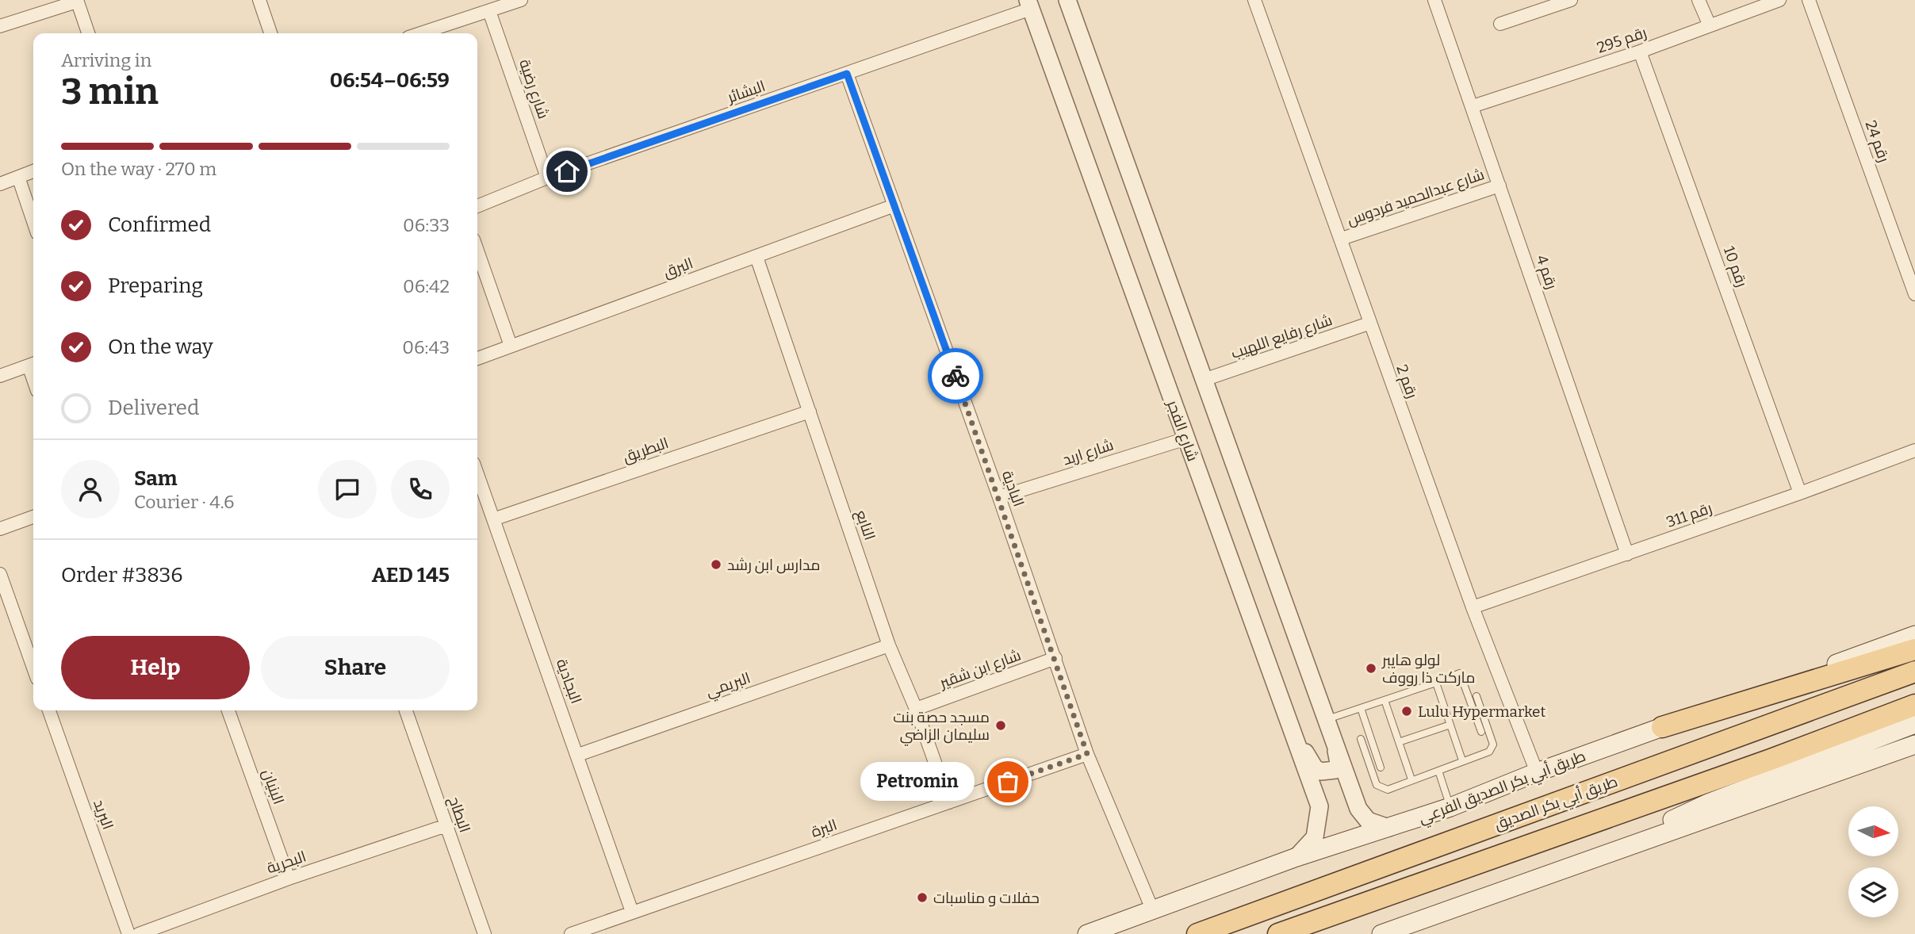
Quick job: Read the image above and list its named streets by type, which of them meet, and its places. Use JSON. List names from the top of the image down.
{
  "streets": {
    "main road": ["طريق أبي بكر الصديق الفرعي", "طريق أبي بكر الصديق"],
    "street": [
      "رقم 295",
      "شارع رضية",
      "البشائر",
      "رقم 24",
      "شارع عبدالحميد فردوس",
      "رقم 10",
      "البرق",
      "رقم 4",
      "شارع رفايع اللهيب",
      "رقم 2",
      "شارع الفجر",
      "البطريق",
      "شارع اربد",
      "البادية",
      "رقم 311",
      "النابع",
      "شارع ابن شقير",
      "البجادية",
      "البريمي",
      "البنيان",
      "البريد",
      "البطاح",
      "البرة",
      "البحرية"
    ]
  },
  "crossings": [
    ["رقم 295", "رقم 10"],
    ["رقم 295", "رقم 4"],
    ["شارع رضية", "البشائر"],
    ["البشائر", "شارع الفجر"],
    ["البشائر", "البادية"],
    ["شارع عبدالحميد فردوس", "رقم 4"],
    ["شارع عبدالحميد فردوس", "رقم 2"],
    ["رقم 10", "رقم 311"],
    ["البرق", "البادية"],
    ["البرق", "النابع"],
    ["رقم 4", "رقم 311"],
    ["شارع رفايع اللهيب", "رقم 2"],
    ["رقم 2", "رقم 311"],
    ["رقم 2", "طريق أبي بكر الصديق الفرعي"],
    ["شارع الفجر", "شارع اربد"],
    ["شارع الفجر", "طريق أبي بكر الصديق الفرعي"],
    ["البطريق", "النابع"],
    ["البطريق", "البجادية"],
    ["شارع اربد", "البادية"],
    ["البادية", "شارع ابن شقير"],
    ["البادية", "طريق أبي بكر الصديق الفرعي"],
    ["البادية", "البرة"],
    ["النابع", "شارع ابن شقير"],
    ["النابع", "البريمي"],
    ["النابع", "البرة"],
    ["البجادية", "البريمي"],
    ["البجادية", "البرة"],
    ["البنيان", "البحرية"],
    ["البطاح", "البحرية"]
  ],
  "places": [
    "مدارس ابن رشد",
    "لولو هايبر ماركت ذا رووف",
    "Lulu Hypermarket",
    "مسجد حصة بنت سليمان الزاضي",
    "Petromin",
    "حفلات و مناسبات"
  ],
  "north": "right",
  "page": {
    "heading": ["3 min", "Arriving in", "06:54–06:59"],
    "panel": [
      "Sam",
      "Courier · 4.6",
      "Order #3836",
      "AED 145"
    ],
    "bar": "On the way · 270 m",
    "list": [
      ["Confirmed", "06:33"],
      ["Preparing", "06:42"],
      ["On the way", "06:43"],
      "Delivered"
    ],
    "buttons": ["Help", "Share"],
    "bubble": "Petromin"
  }
}
